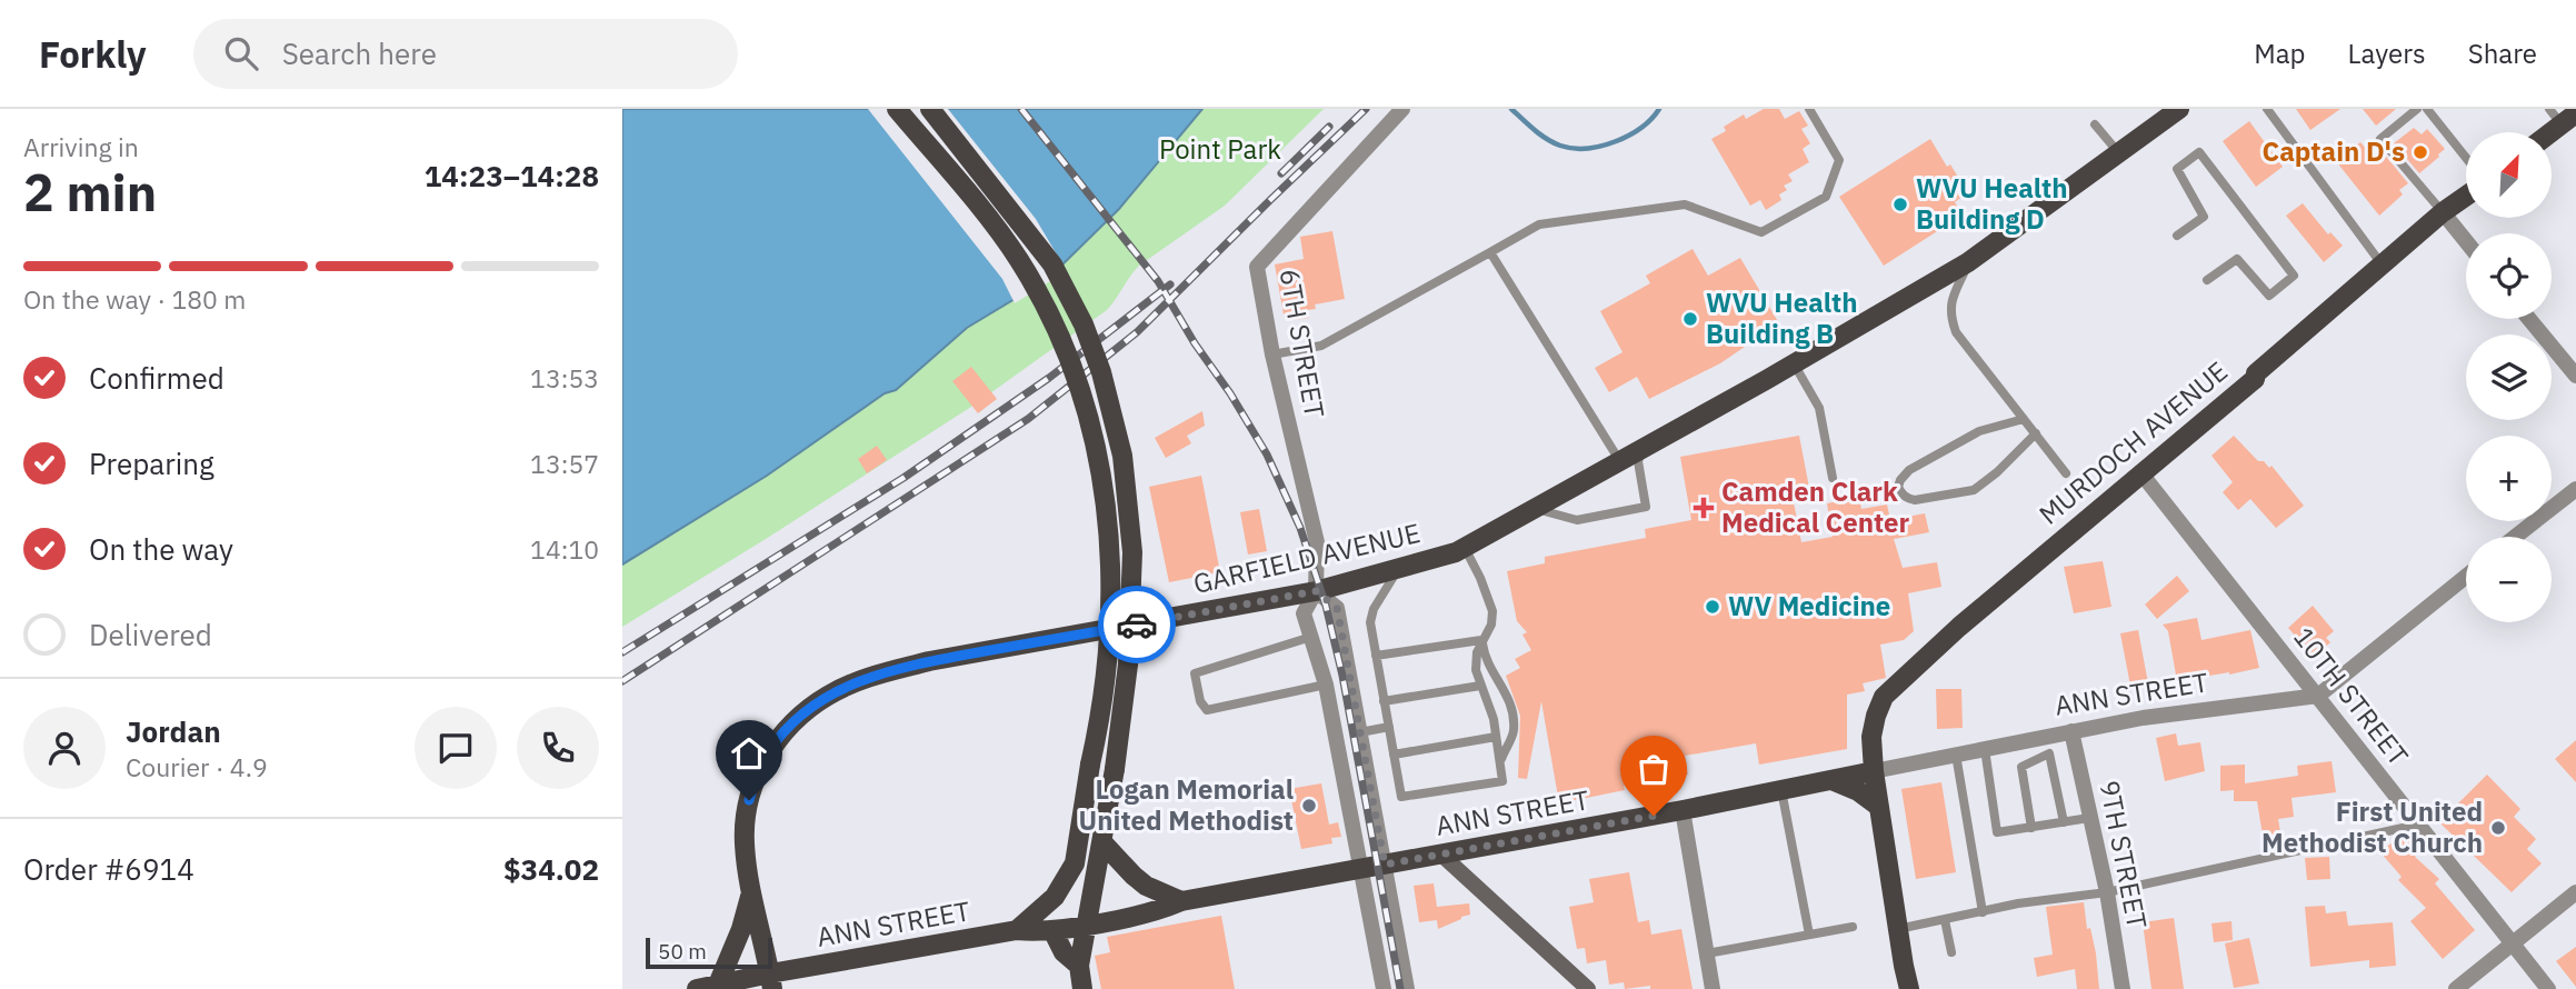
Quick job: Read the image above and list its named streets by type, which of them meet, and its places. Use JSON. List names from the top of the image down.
{
  "streets": {
    "main road": ["MURDOCH AVENUE", "GARFIELD AVENUE", "ANN STREET"],
    "street": ["6TH STREET", "10TH STREET", "9TH STREET"]
  },
  "crossings": [
    ["6TH STREET", "GARFIELD AVENUE"],
    ["6TH STREET", "ANN STREET"],
    ["MURDOCH AVENUE", "ANN STREET"],
    ["MURDOCH AVENUE", "10TH STREET"],
    ["GARFIELD AVENUE", "ANN STREET"],
    ["ANN STREET", "10TH STREET"],
    ["ANN STREET", "9TH STREET"]
  ],
  "parks": ["Point Park"],
  "places": {
    "other": [
      "Captain D's",
      "WVU Health Building D",
      "WVU Health Building B",
      "WV Medicine",
      "Logan Memorial United Methodist",
      "First United Methodist Church"
    ],
    "health": ["Camden Clark Medical Center"]
  },
  "scale_bar": "50 m",
  "north": "top right",
  "page": {
    "header": "Forkly",
    "search": "Search here",
    "nav": ["Map", "Layers", "Share"],
    "heading": ["2 min", "Arriving in", "14:23–14:28"],
    "panel": [
      "Jordan",
      "Courier · 4.9",
      "Order #6914",
      "$34.02"
    ],
    "map_buttons": ["+", "−"],
    "bar": "On the way · 180 m",
    "list": [
      ["Confirmed", "13:53"],
      ["Preparing", "13:57"],
      ["On the way", "14:10"],
      "Delivered"
    ],
    "scale": "50 m"
  }
}
